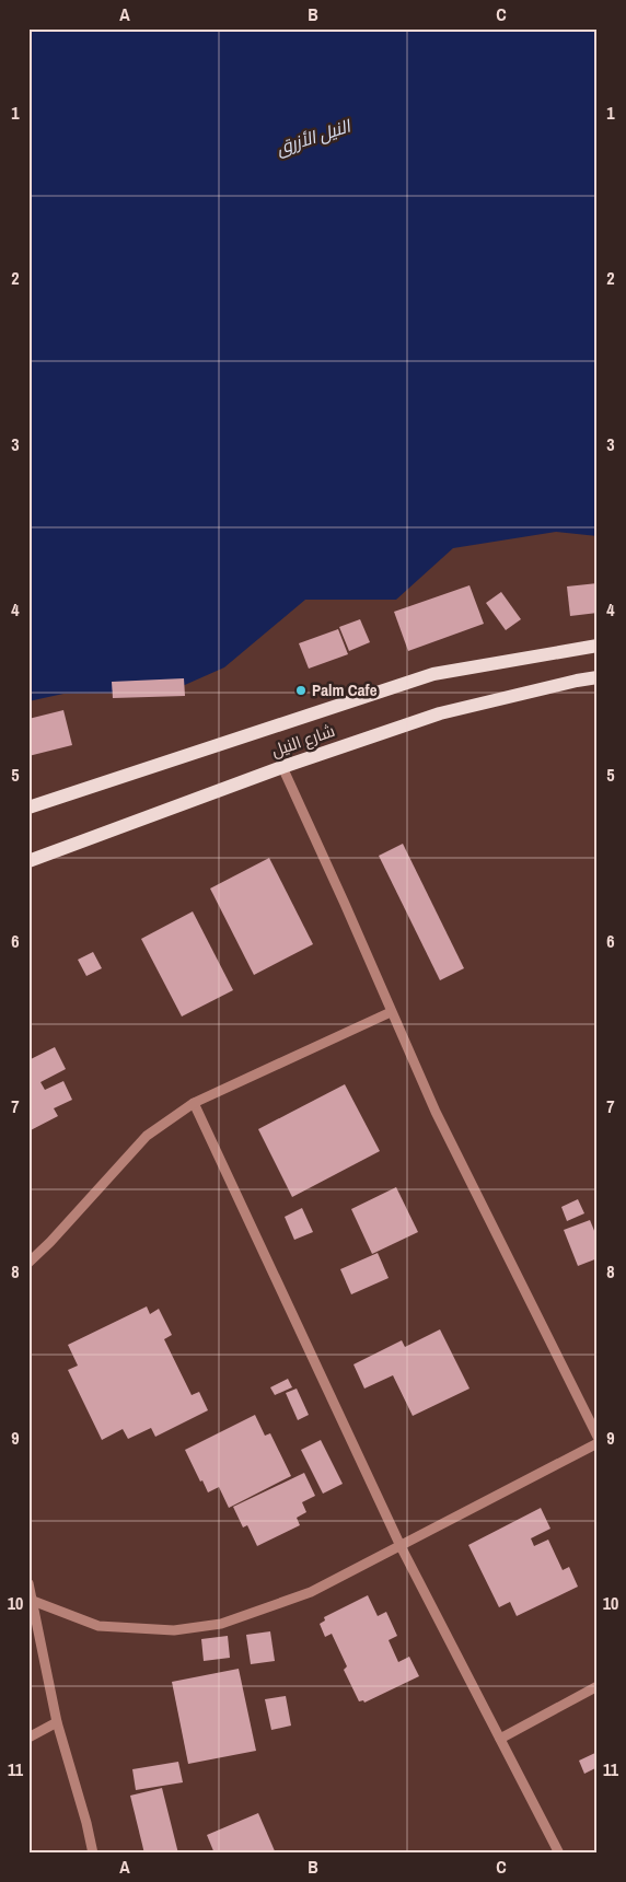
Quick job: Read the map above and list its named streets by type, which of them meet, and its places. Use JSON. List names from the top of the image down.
{
  "streets": {
    "main road": ["شارع النيل"]
  },
  "water": ["النيل الأزرق"],
  "places": ["Palm Cafe"],
  "grid": {
    "columns": ["A", "B", "C"],
    "rows": [
      "1",
      "2",
      "3",
      "4",
      "5",
      "6",
      "7",
      "8",
      "9",
      "10",
      "11"
    ]
  }
}
